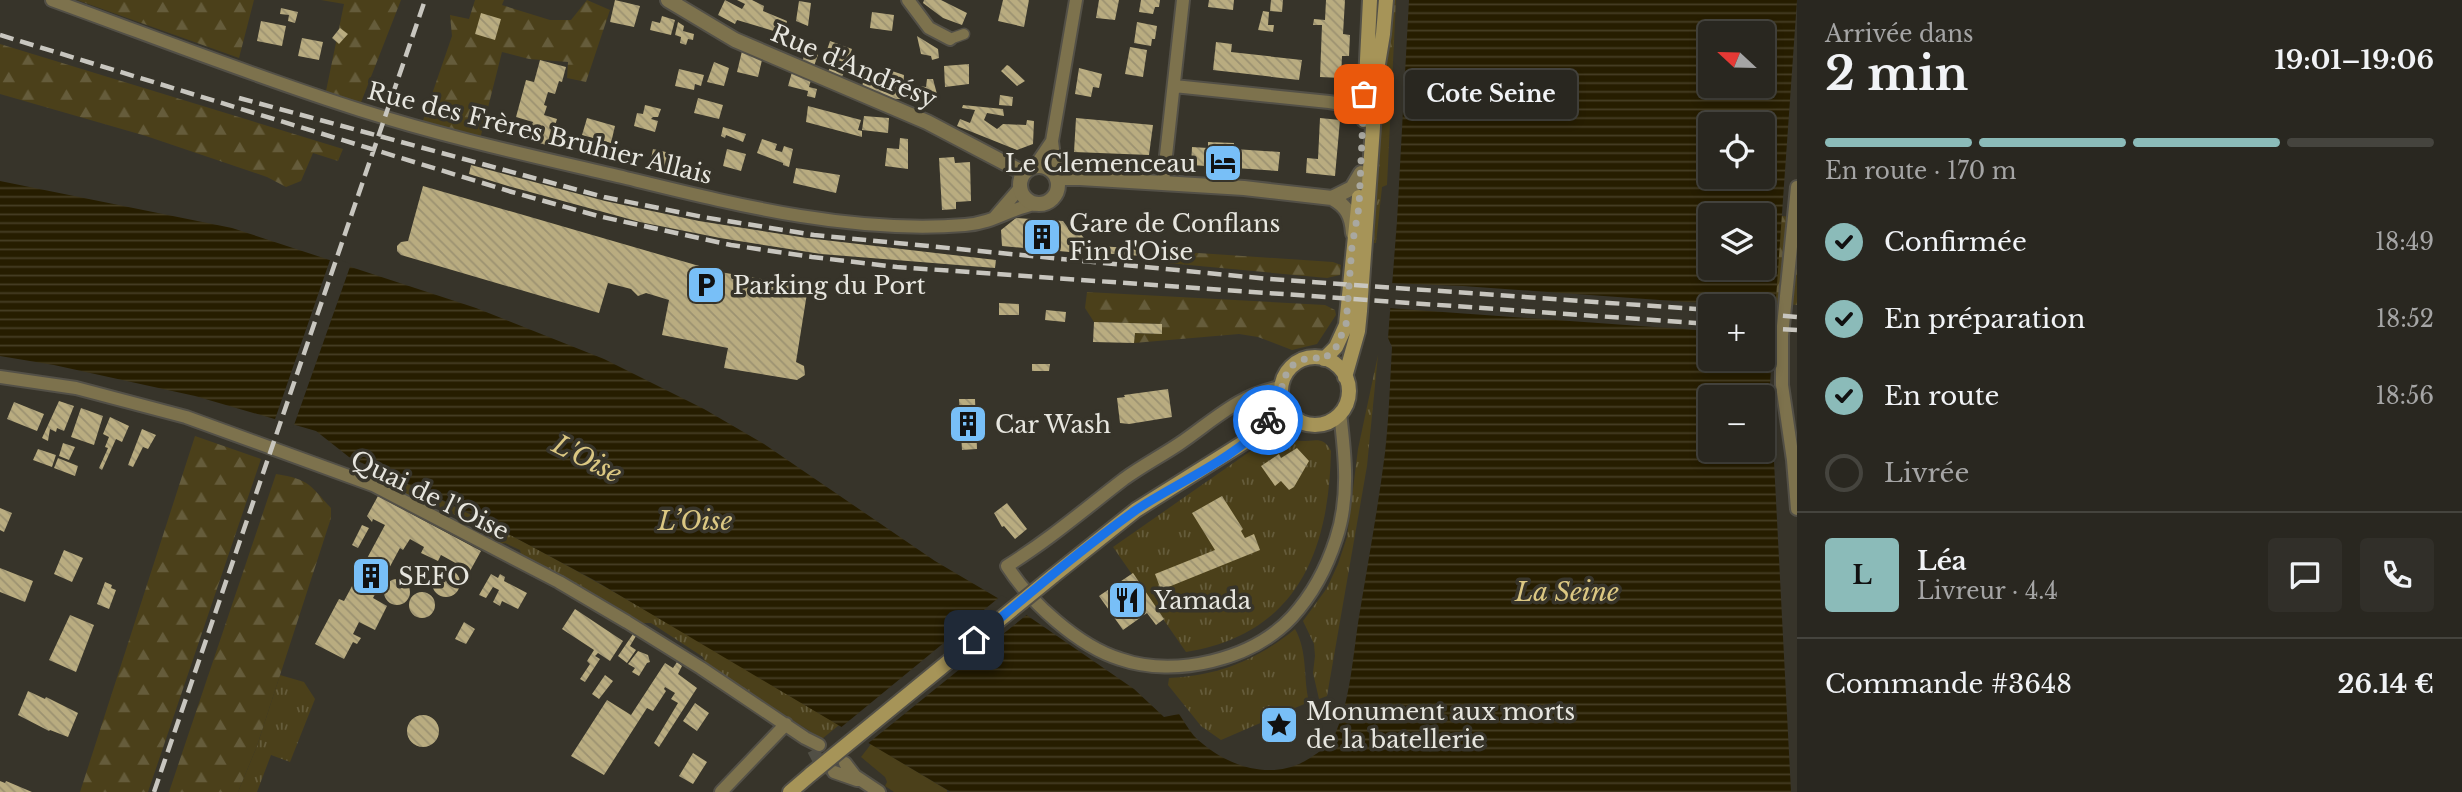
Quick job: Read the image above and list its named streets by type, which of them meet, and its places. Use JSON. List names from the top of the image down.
{
  "streets": {
    "street": ["Rue d'Andrésy", "Rue des Frères Bruhier Allais", "Quai de l'Oise"]
  },
  "crossings": [
    ["Rue d'Andrésy", "Rue des Frères Bruhier Allais"]
  ],
  "water": ["L'Oise", "L’Oise", "La Seine"],
  "places": {
    "other": ["Cote Seine"],
    "hotel": ["Le Clemenceau"],
    "building": ["Gare de Conflans Fin d'Oise", "Car Wash", "SEFO"],
    "parking": ["Parking du Port"],
    "restaurant": ["Yamada"],
    "place": ["Monument aux morts de la batellerie"]
  },
  "north": "left",
  "page": {
    "heading": ["2 min", "Arrivée dans", "19:01–19:06"],
    "panel": [
      "Léa",
      "Livreur · 4.4",
      "Commande #3648",
      "26.14 €"
    ],
    "map_buttons": ["+", "−"],
    "bubble": "Cote Seine",
    "bar": "En route · 170 m",
    "list": [
      ["Confirmée", "18:49"],
      ["En préparation", "18:52"],
      ["En route", "18:56"],
      "Livrée"
    ],
    "round": "L"
  }
}
